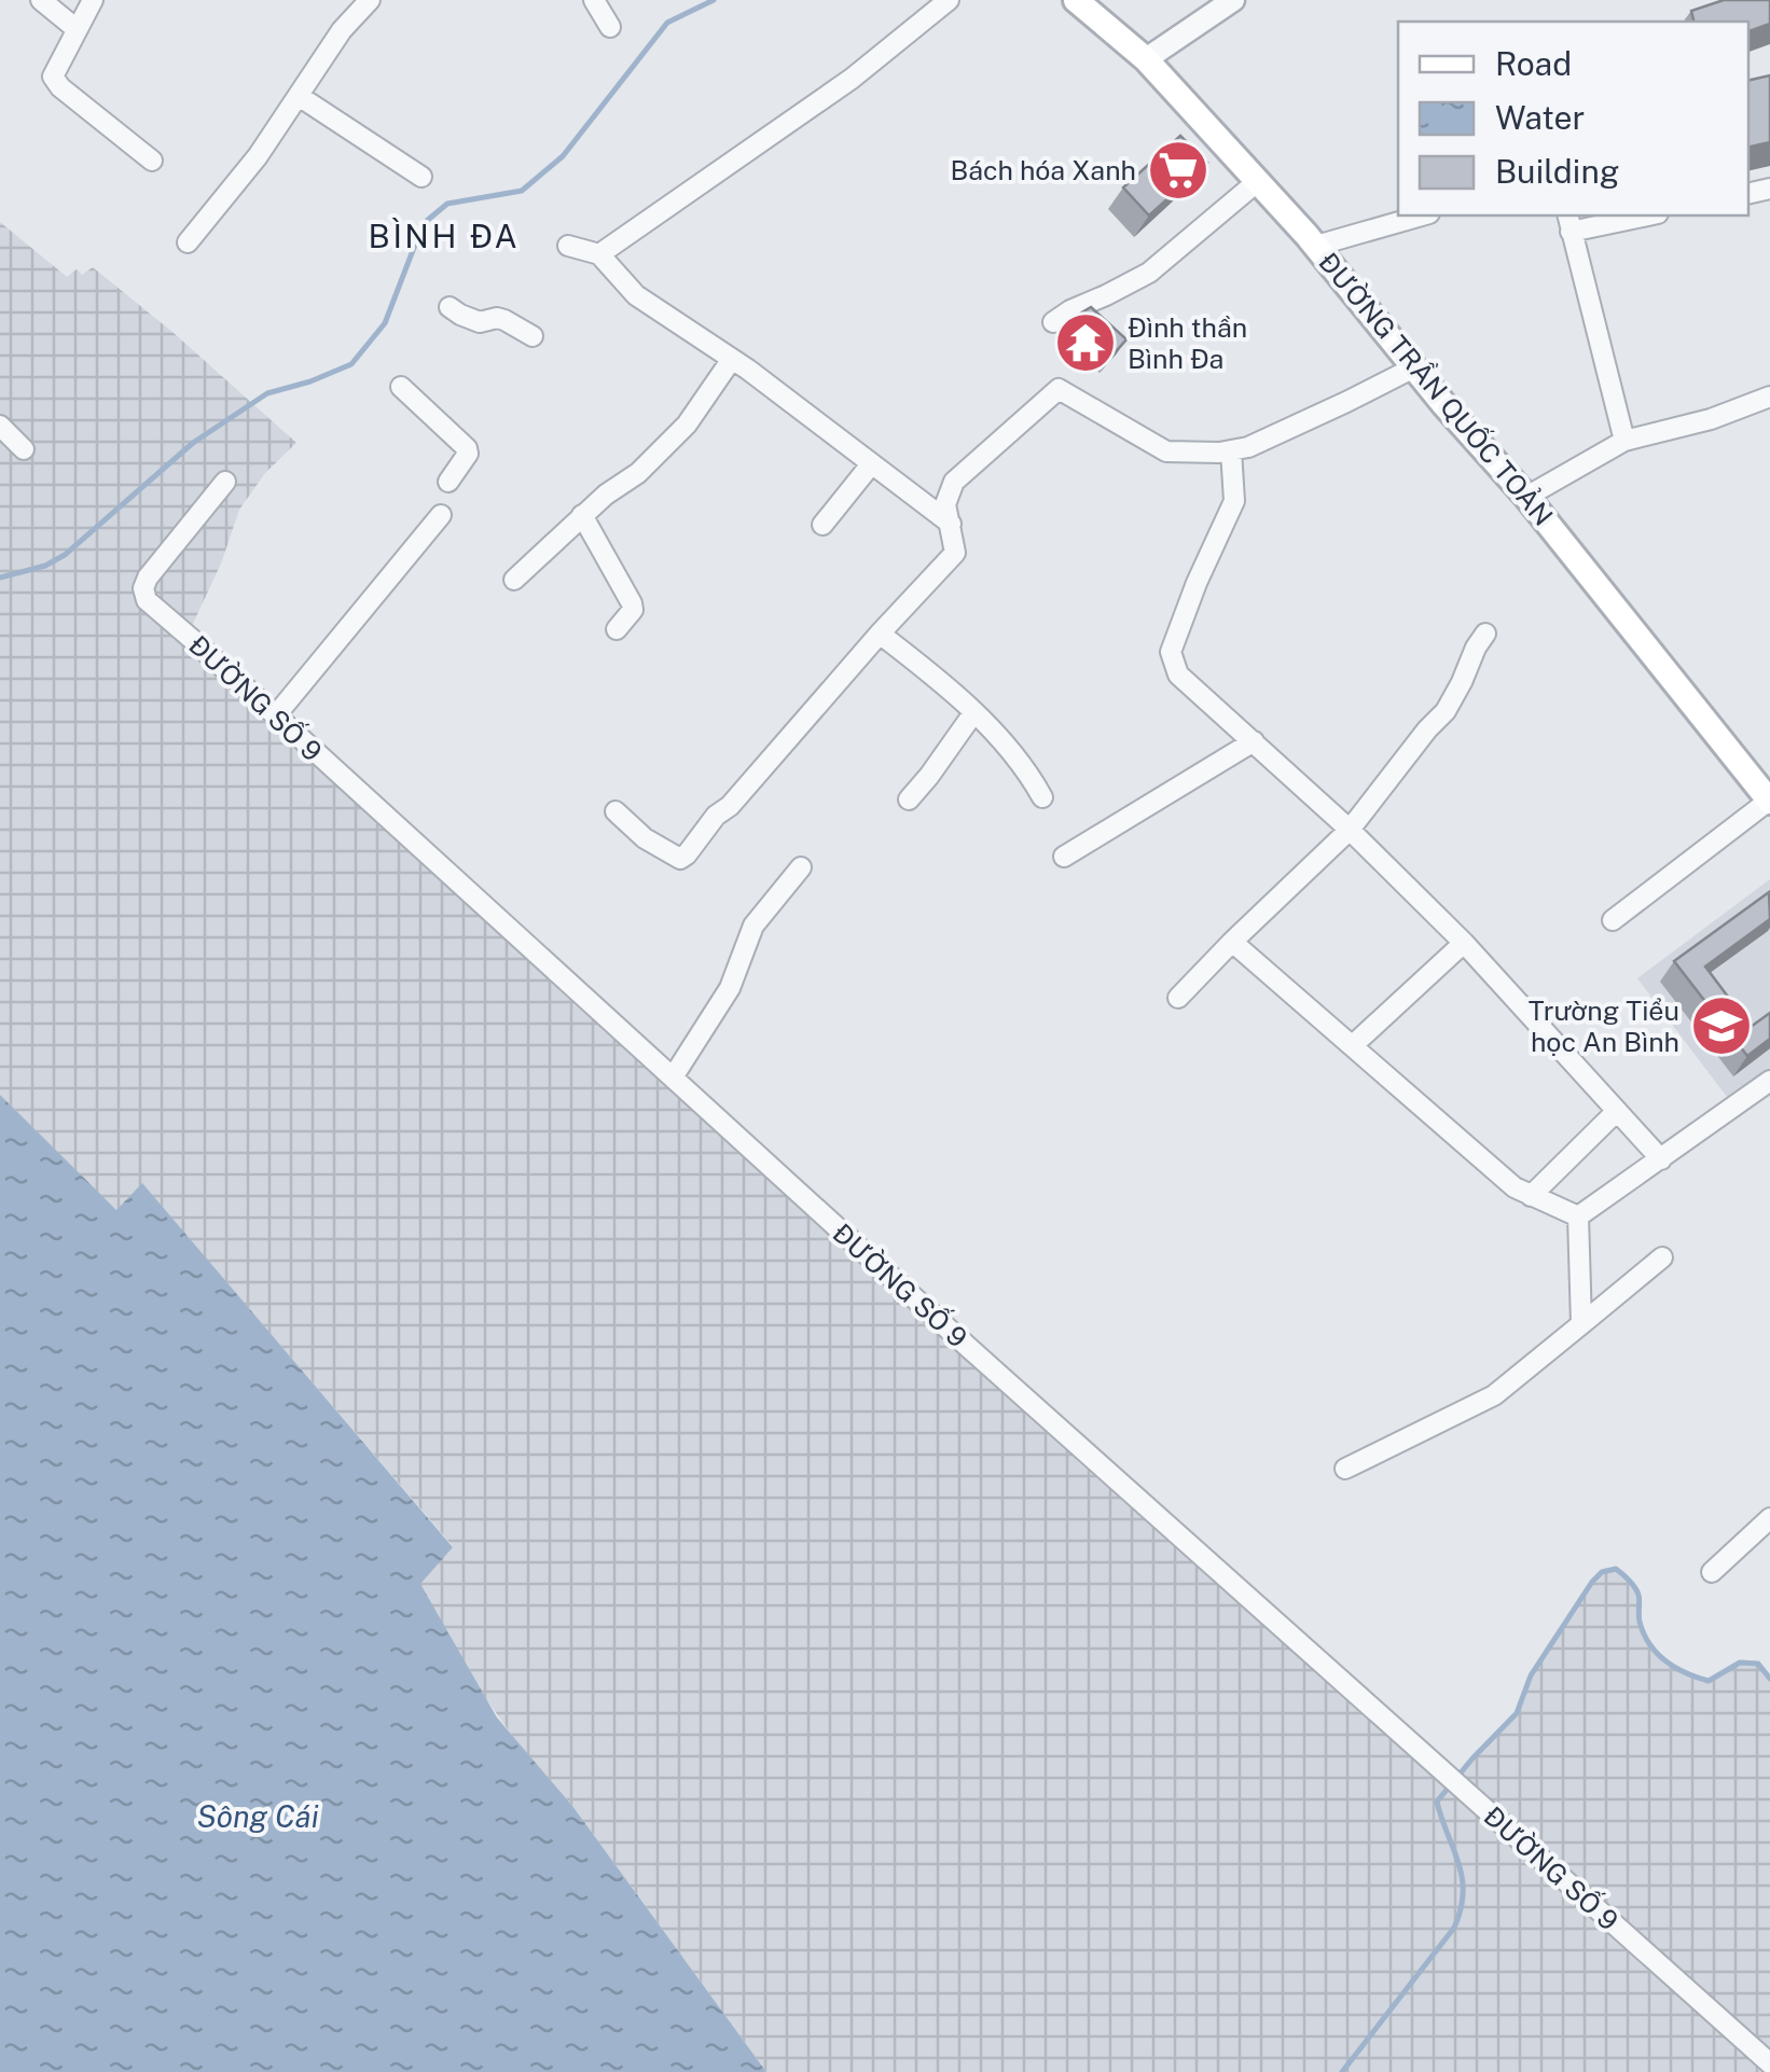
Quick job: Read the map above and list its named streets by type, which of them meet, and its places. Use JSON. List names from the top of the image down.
{
  "streets": {
    "main road": ["ĐƯỜNG TRẦN QUỐC TOẢN"],
    "street": ["ĐƯỜNG SỐ 9"]
  },
  "districts": ["BÌNH ĐA"],
  "water": ["Sông Cái"],
  "places": {
    "supermarket": ["Bách hóa Xanh"],
    "temple": ["Đình thần Bình Đa"],
    "school or university": ["Trường Tiểu học An Bình"]
  },
  "legend": ["Road", "Water", "Building"]
}
